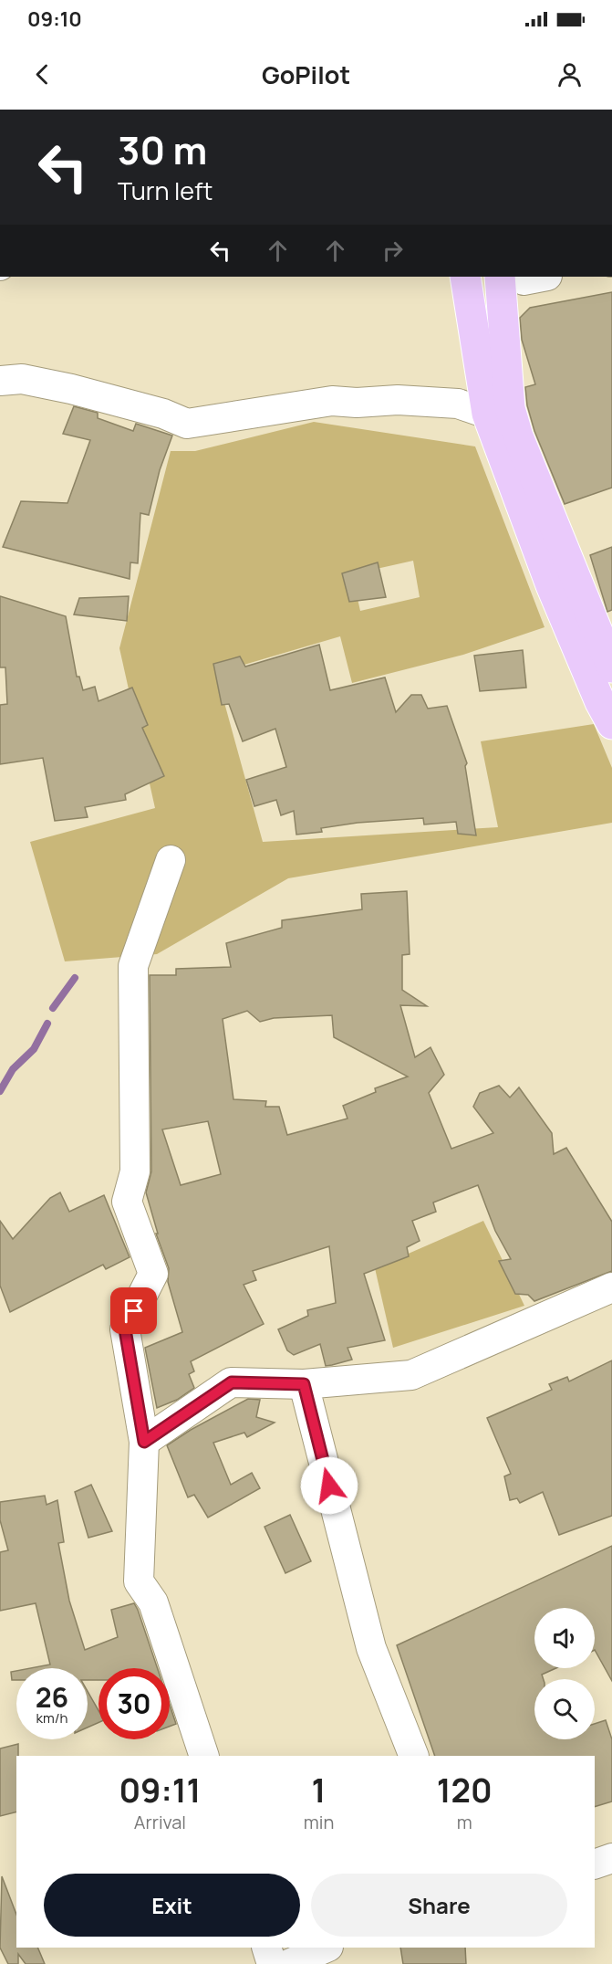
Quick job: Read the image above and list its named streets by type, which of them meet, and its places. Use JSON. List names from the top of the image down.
{
  "page": {
    "status": "09:10",
    "header": "GoPilot",
    "turn": ["30 m", "Turn left"],
    "speed": "26 km/h",
    "limit": "30",
    "eta": [
      "09:11",
      "Arrival",
      "1",
      "min",
      "120",
      "m"
    ],
    "buttons": ["Exit", "Share"]
  }
}
